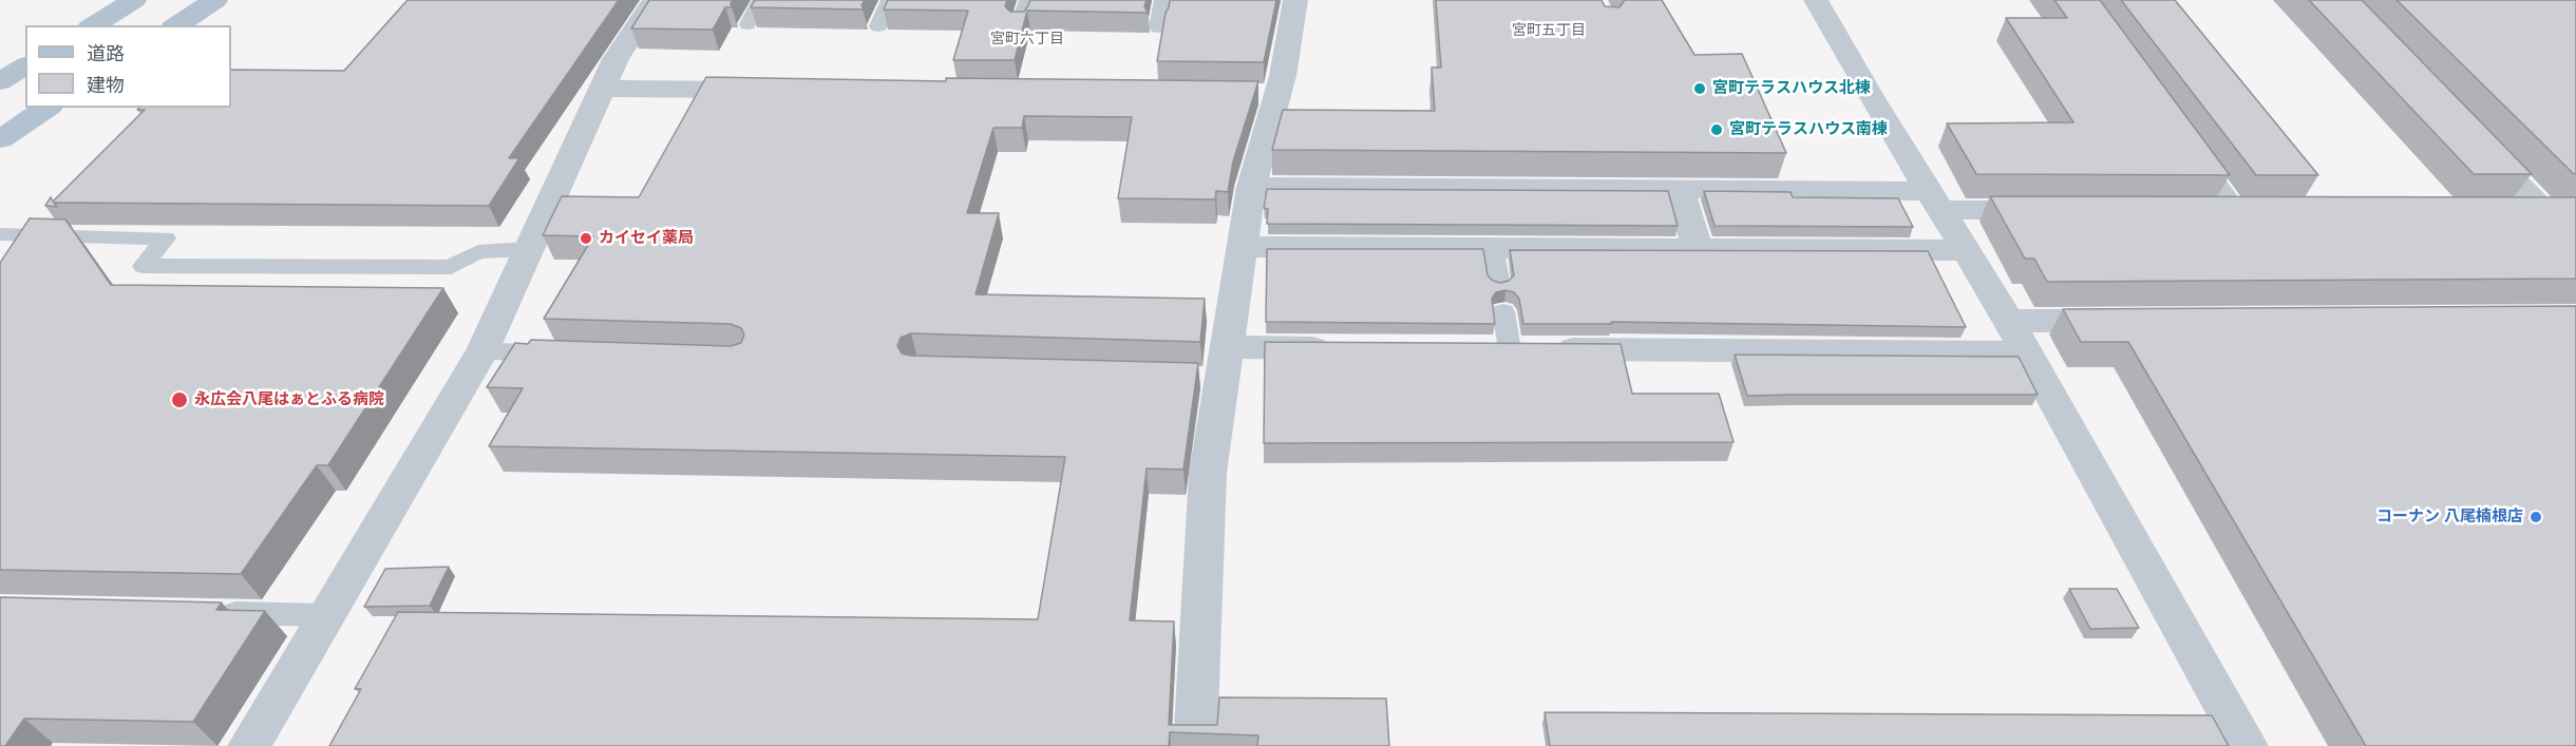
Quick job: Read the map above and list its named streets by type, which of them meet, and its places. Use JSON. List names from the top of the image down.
{
  "districts": ["宮町五丁目", "宮町六丁目"],
  "places": [
    "宮町テラスハウス北棟",
    "宮町テラスハウス南棟",
    "カイセイ薬局",
    "永広会八尾はぁとふる病院",
    "コーナン 八尾楠根店"
  ],
  "legend": ["道路", "建物"]
}
